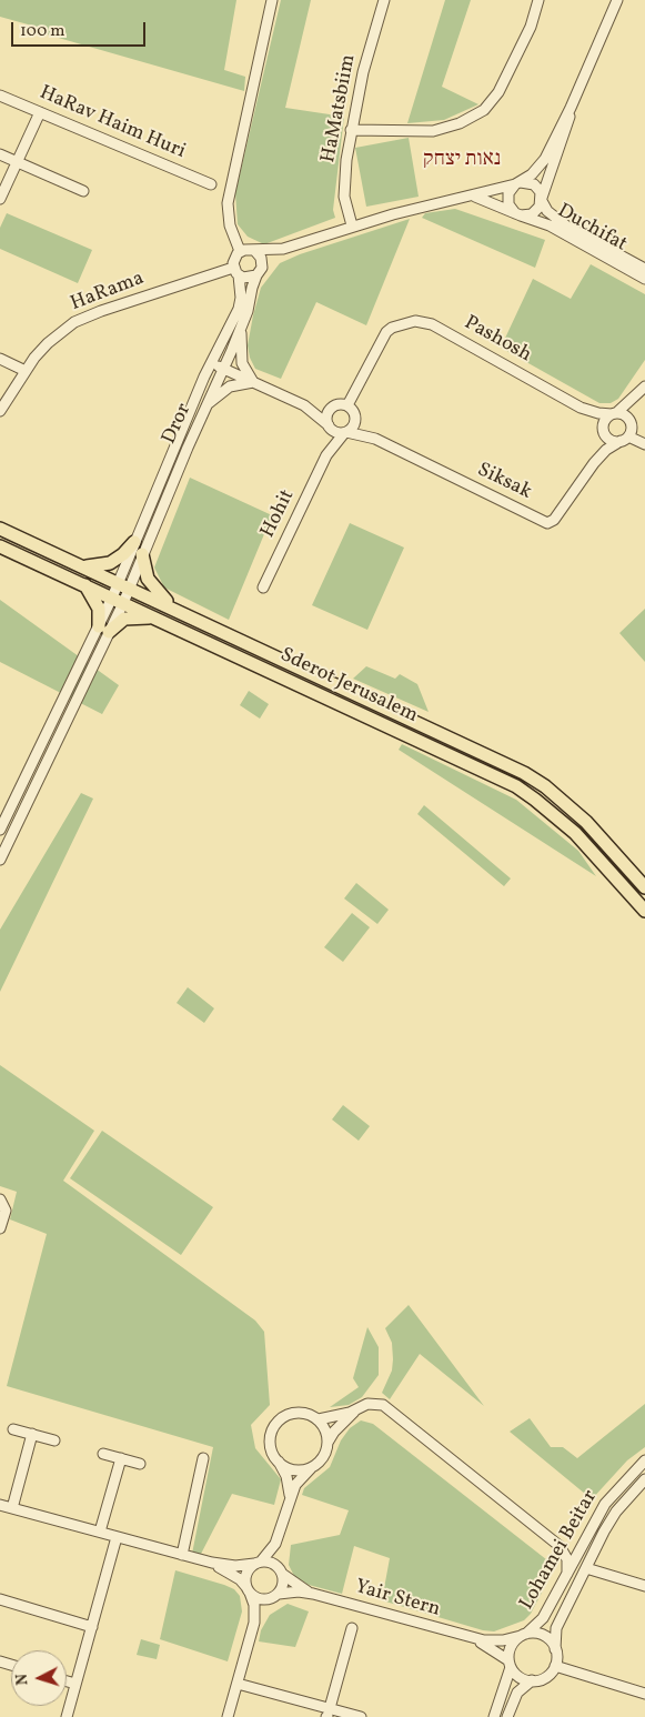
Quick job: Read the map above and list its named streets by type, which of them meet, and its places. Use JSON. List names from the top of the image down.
{
  "streets": {
    "main road": ["Sderot Jerusalem"],
    "street": [
      "HaMatsbiim",
      "HaRav Haim Huri",
      "Duchifat",
      "HaRama",
      "Pashosh",
      "Dror",
      "Siksak",
      "Hohit",
      "Lohamei Beitar",
      "Yair Stern"
    ]
  },
  "crossings": [
    ["HaRama", "Dror"],
    ["Pashosh", "Siksak"],
    ["Pashosh", "Hohit"],
    ["Dror", "Sderot Jerusalem"],
    ["Siksak", "Hohit"],
    ["Lohamei Beitar", "Yair Stern"]
  ],
  "districts": ["נאות יצחק"],
  "scale_bar": "100 m",
  "north": "left"
}
